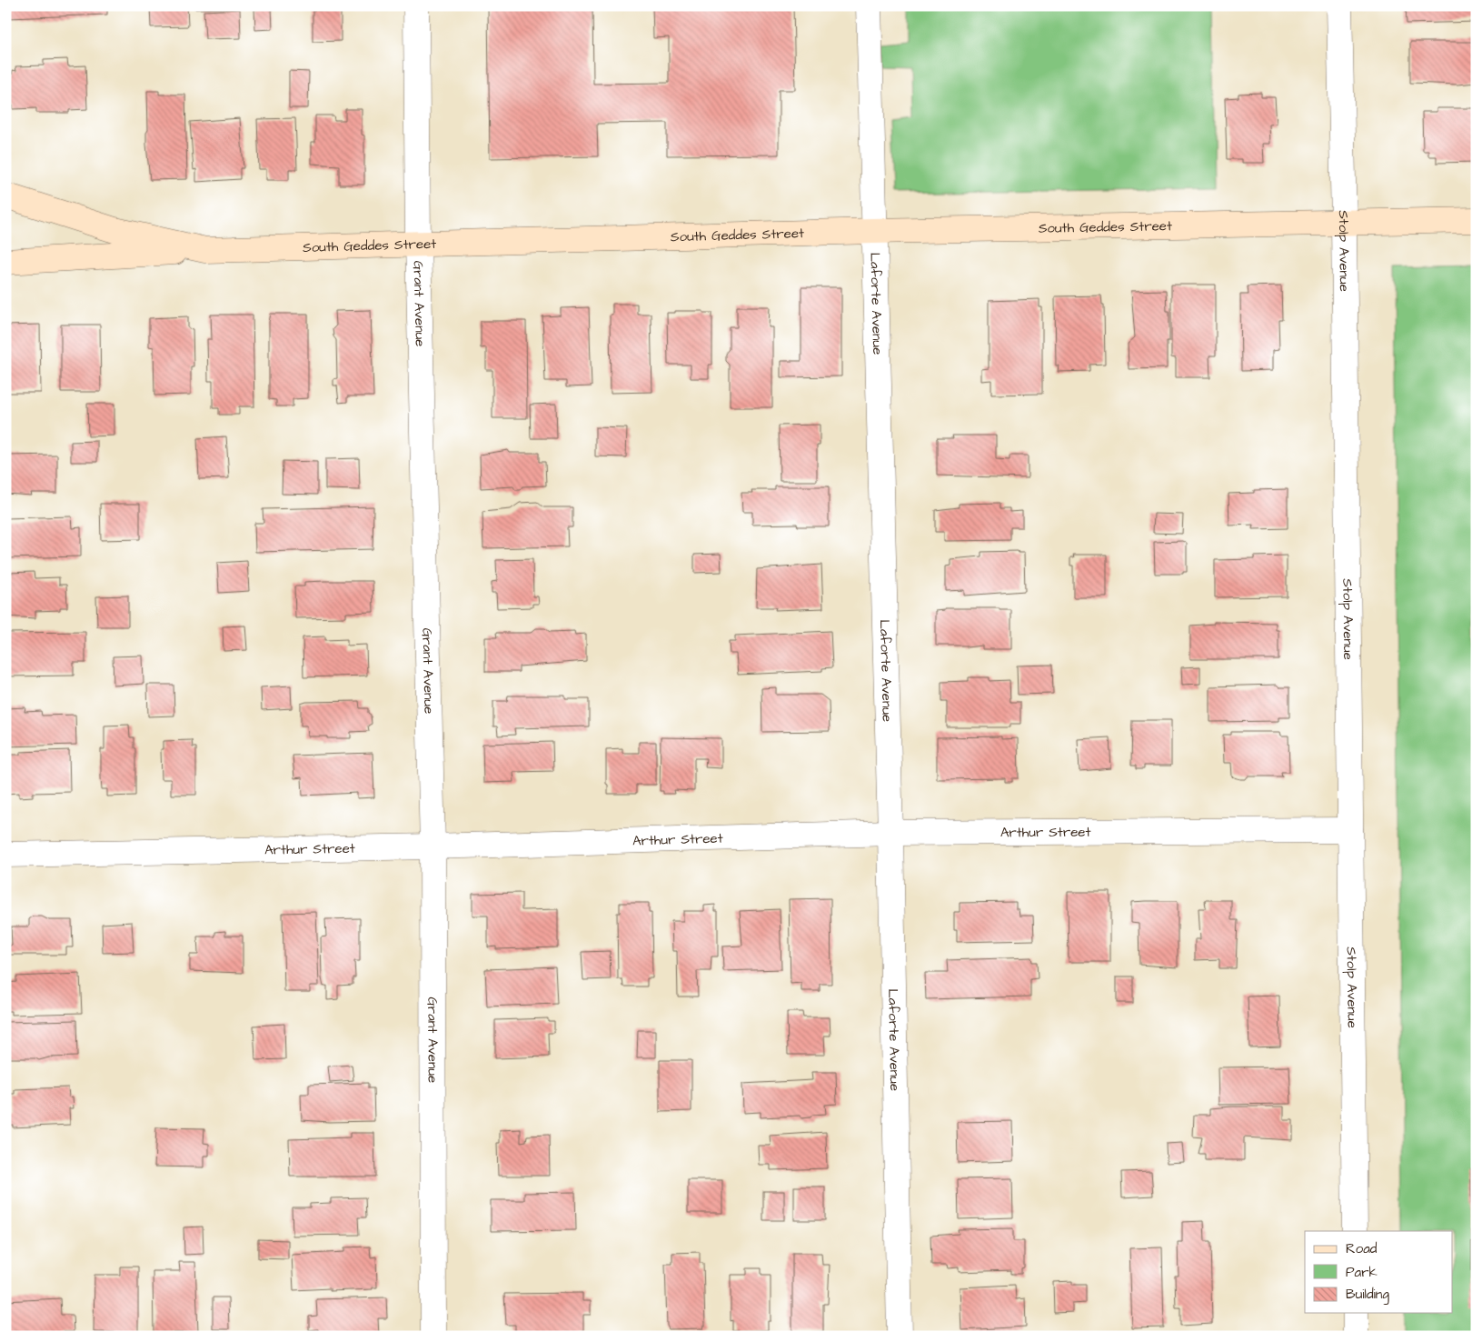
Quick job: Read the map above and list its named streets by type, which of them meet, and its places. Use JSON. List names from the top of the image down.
{
  "streets": {
    "main road": ["South Geddes Street"],
    "street": [
      "Stolp Avenue",
      "Grant Avenue",
      "Laforte Avenue",
      "Arthur Street"
    ]
  },
  "crossings": [
    ["South Geddes Street", "Stolp Avenue"],
    ["South Geddes Street", "Grant Avenue"],
    ["South Geddes Street", "Laforte Avenue"],
    ["Stolp Avenue", "Arthur Street"],
    ["Grant Avenue", "Arthur Street"],
    ["Laforte Avenue", "Arthur Street"]
  ],
  "legend": ["Road", "Park", "Building"]
}
